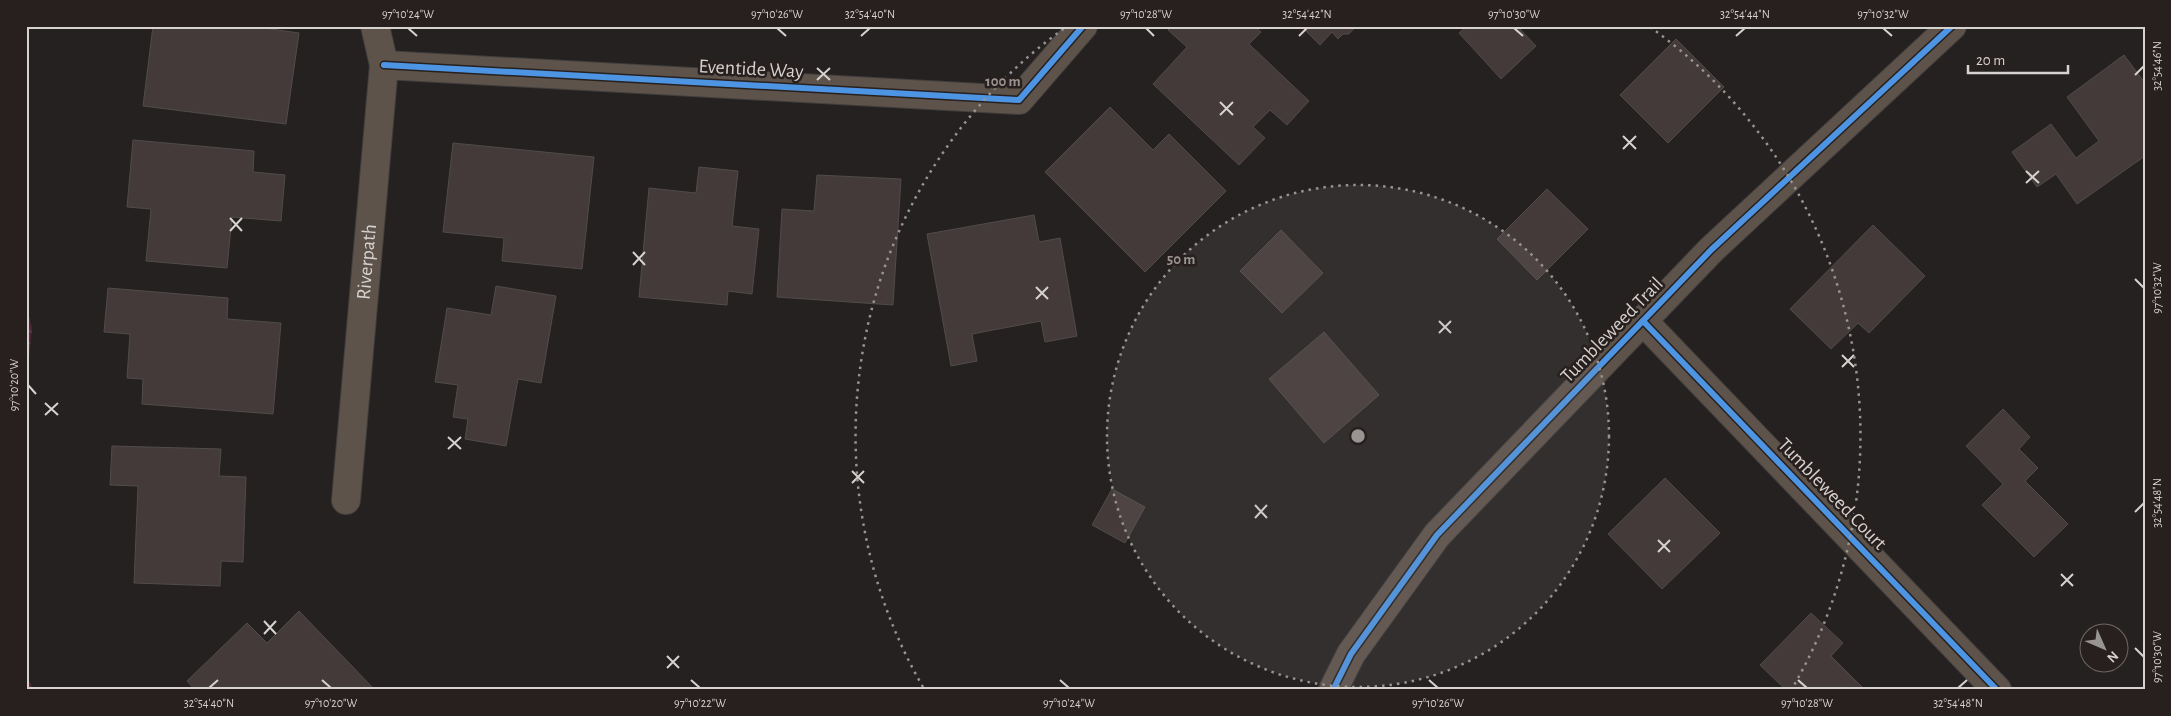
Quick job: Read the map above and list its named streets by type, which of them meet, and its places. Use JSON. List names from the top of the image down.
{
  "streets": {
    "street": [
      "Eventide Way",
      "Riverpath",
      "Tumbleweed Trail",
      "Tumbleweed Court"
    ]
  },
  "crossings": [
    ["Eventide Way", "Riverpath"],
    ["Tumbleweed Trail", "Tumbleweed Court"]
  ],
  "scale_bar": "20 m",
  "north": "bottom right",
  "coordinates": [
    "97°10'24\"W",
    "97°10'26\"W",
    "32°54'40\"N",
    "97°10'28\"W",
    "32°54'42\"N",
    "97°10'30\"W",
    "32°54'44\"N",
    "97°10'32\"W",
    "32°54'46\"N",
    "97°10'20\"W",
    "32°54'48\"N",
    "97°10'22\"W"
  ],
  "rings": ["100 m", "50 m"]
}
